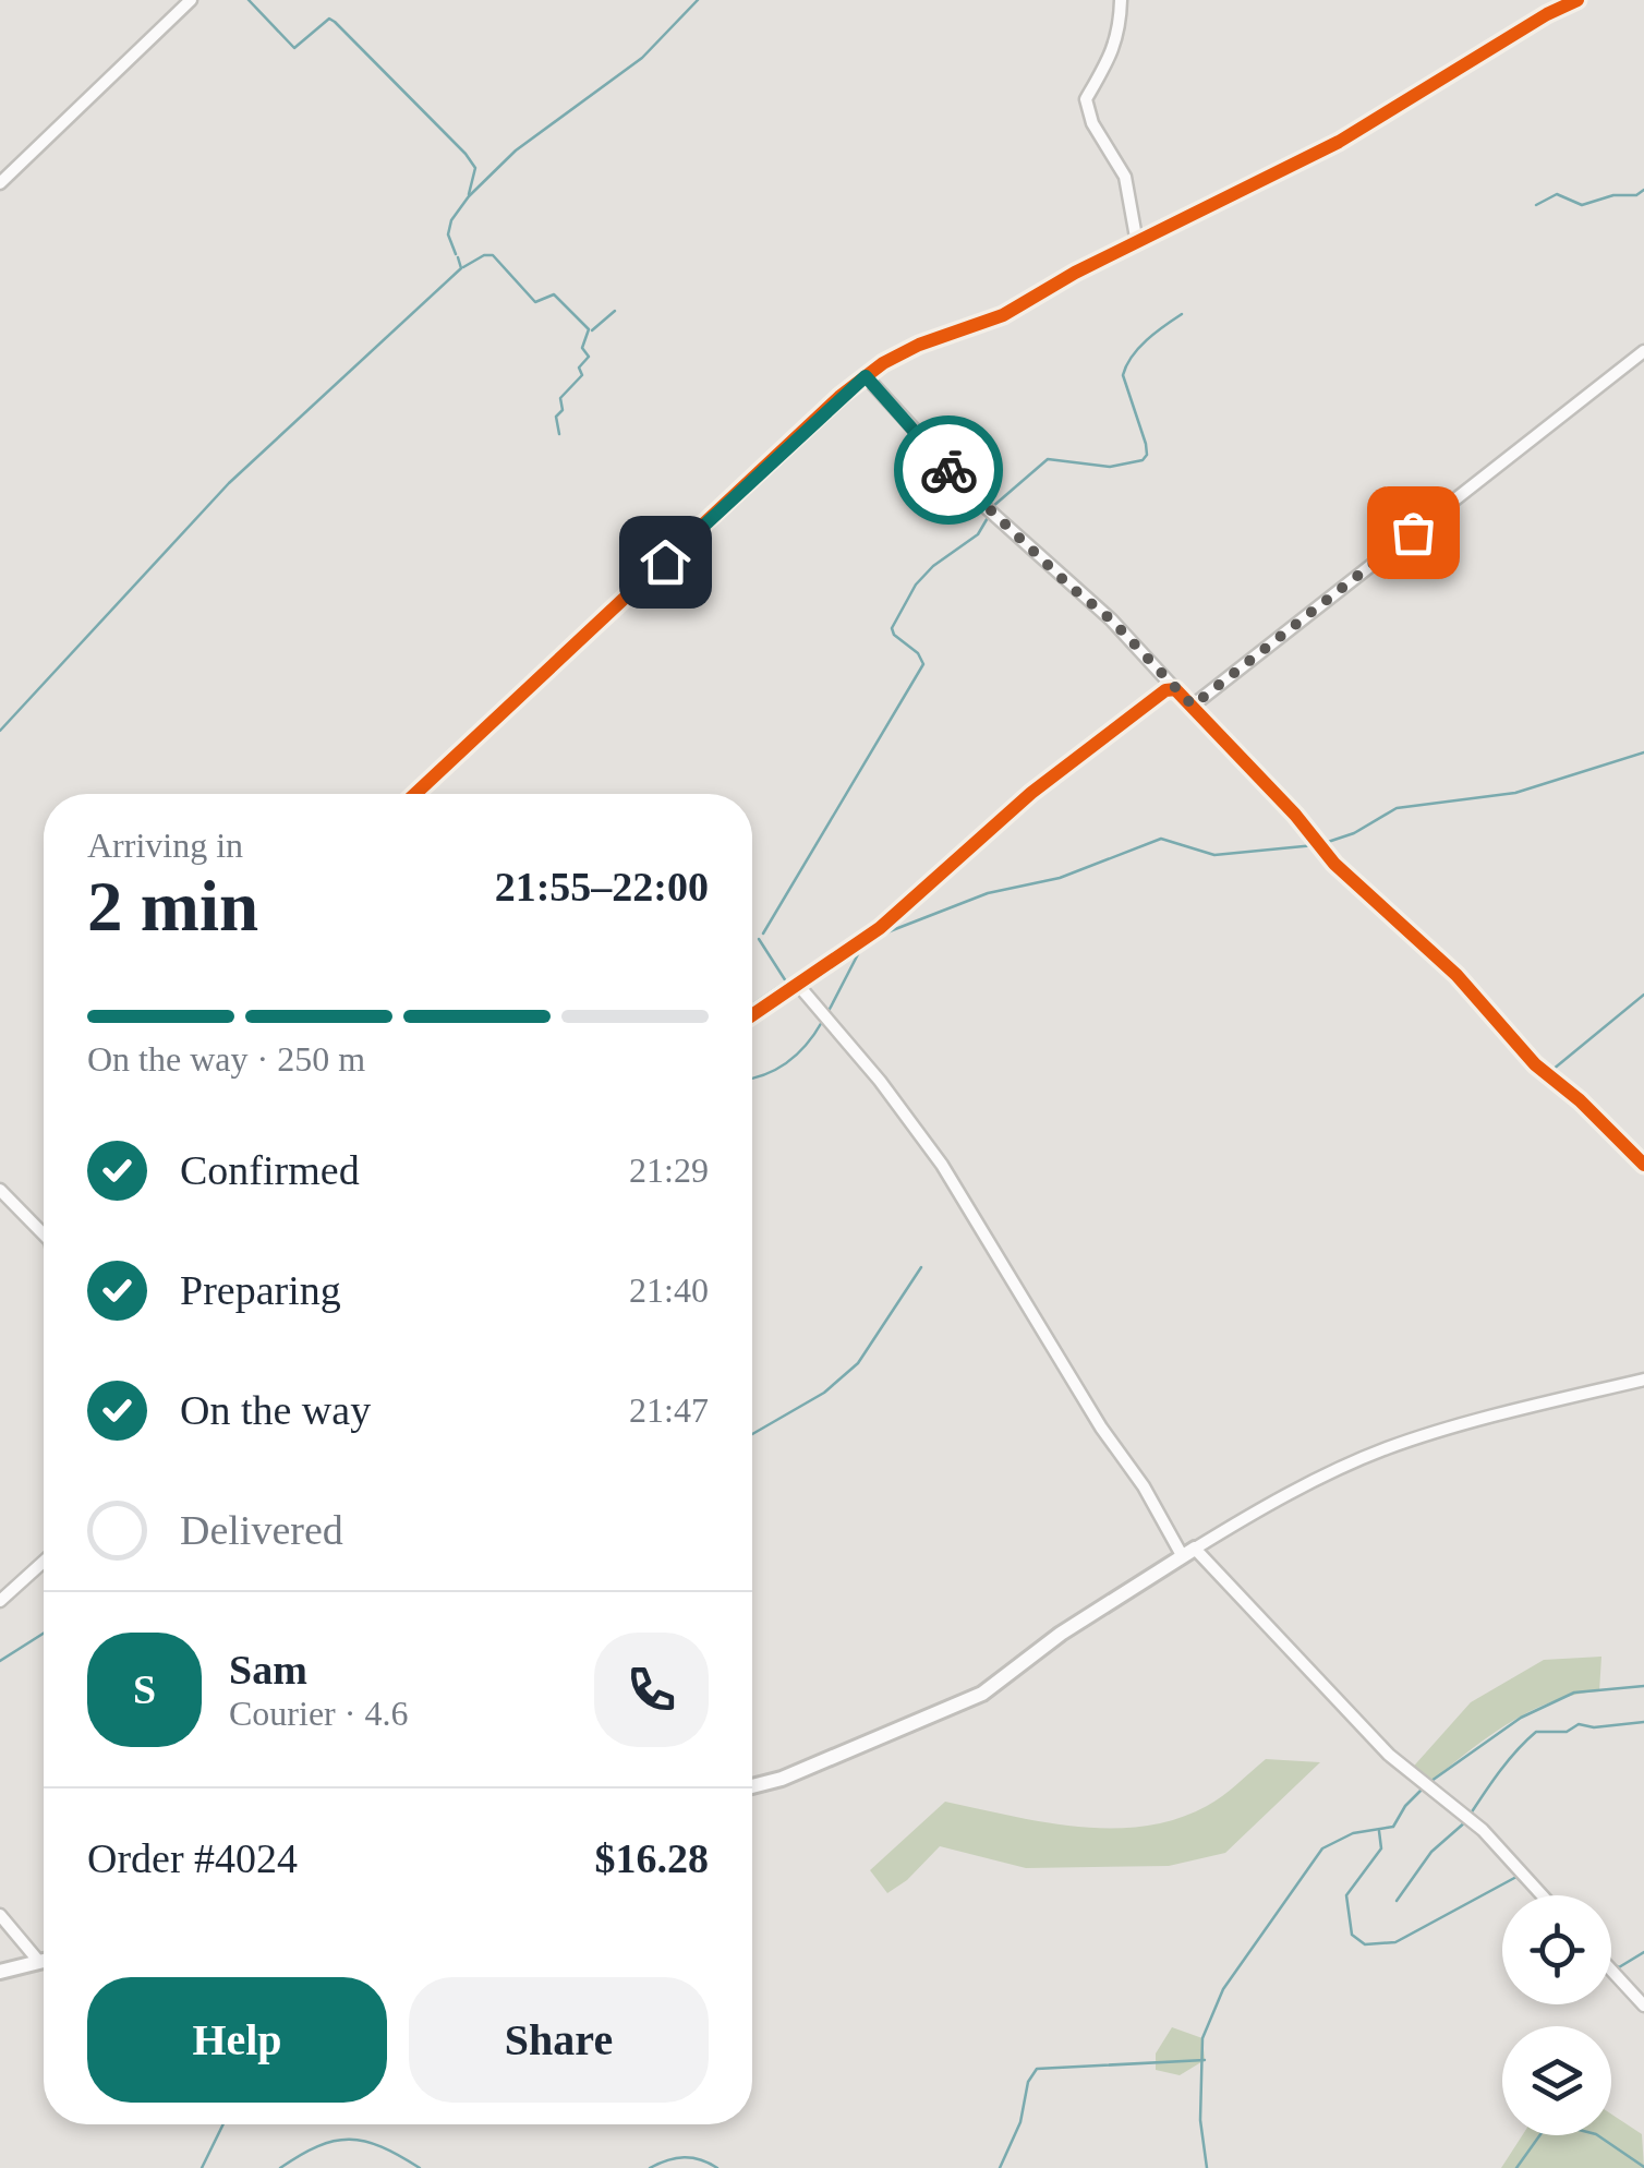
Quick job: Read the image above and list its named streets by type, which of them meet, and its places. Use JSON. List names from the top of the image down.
{
  "page": {
    "heading": ["2 min", "Arriving in", "21:55–22:00"],
    "panel": [
      "Sam",
      "Courier · 4.6",
      "Order #4024",
      "$16.28"
    ],
    "bar": "On the way · 250 m",
    "list": [
      ["Confirmed", "21:29"],
      ["Preparing", "21:40"],
      ["On the way", "21:47"],
      "Delivered"
    ],
    "round": "S",
    "buttons": ["Help", "Share"]
  }
}
